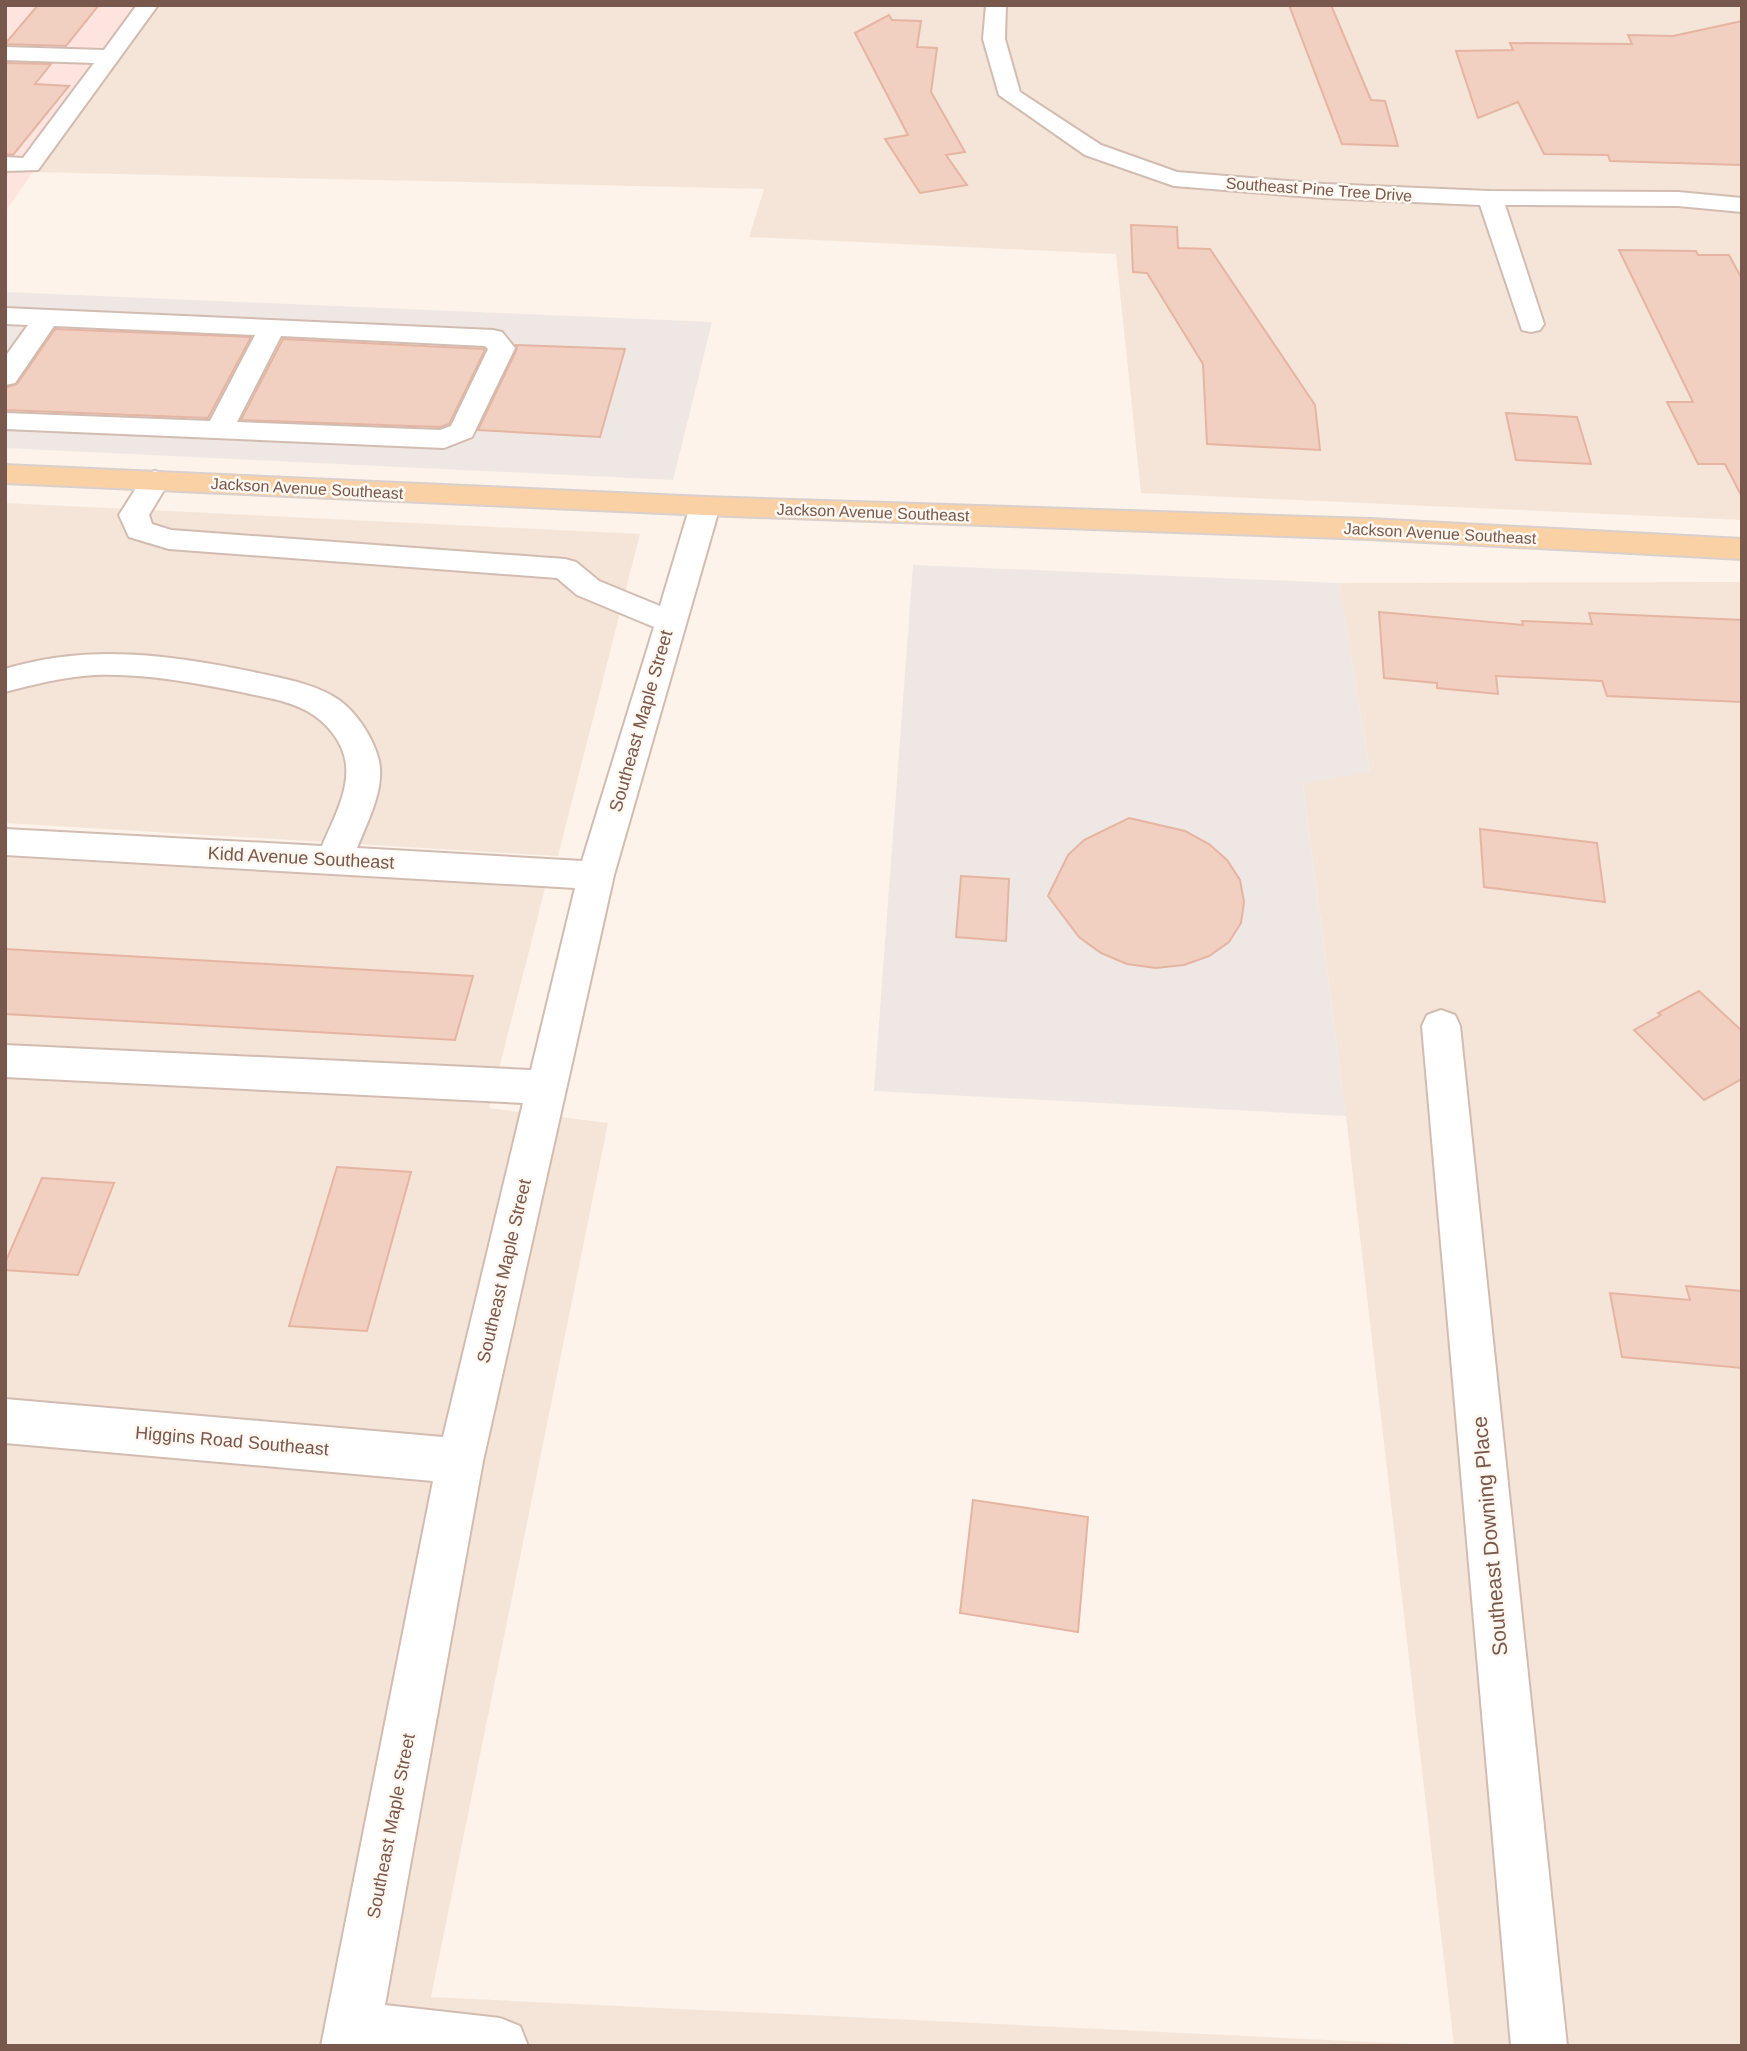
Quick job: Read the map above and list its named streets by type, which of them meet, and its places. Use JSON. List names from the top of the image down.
{
  "streets": {
    "main road": ["Jackson Avenue Southeast"],
    "street": [
      "Southeast Pine Tree Drive",
      "Southeast Maple Street",
      "Kidd Avenue Southeast",
      "Higgins Road Southeast",
      "Southeast Downing Place"
    ]
  },
  "crossings": [
    ["Jackson Avenue Southeast", "Southeast Maple Street"],
    ["Southeast Maple Street", "Kidd Avenue Southeast"],
    ["Southeast Maple Street", "Higgins Road Southeast"]
  ]
}
